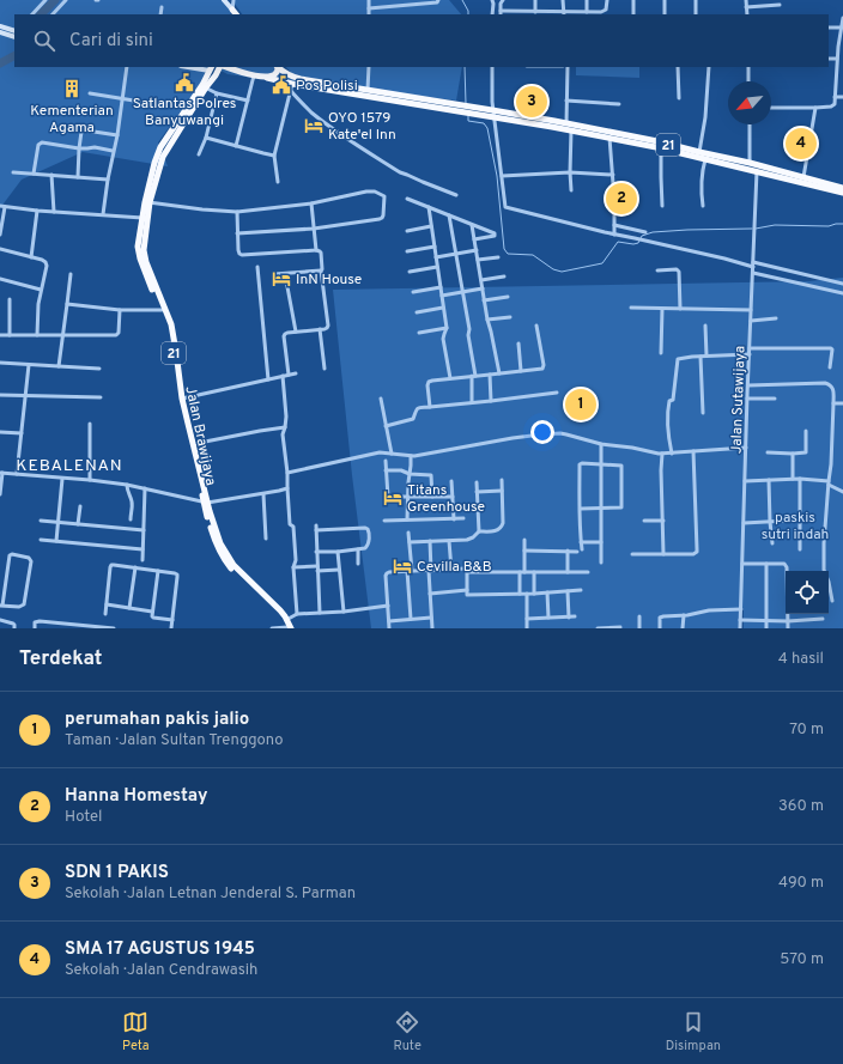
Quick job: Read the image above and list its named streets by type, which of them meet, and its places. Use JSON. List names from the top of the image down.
{
  "streets": {
    "highway": ["21", "Jalan Brawijaya"],
    "street": ["Jalan Sutawijaya"]
  },
  "crossings": [
    ["21", "Jalan Sutawijaya"],
    ["21", "Jalan Brawijaya"]
  ],
  "districts": ["KEBALENAN"],
  "parks": ["paskis sutri indah"],
  "places": {
    "public building": ["Satlantas Polres Banyuwangi", "Pos Polisi"],
    "building": ["Kementerian Agama"],
    "hotel": [
      "OYO 1579 Kate'el Inn",
      "InN House",
      "Titans Greenhouse",
      "Cevilla B&B"
    ]
  },
  "north": "bottom left",
  "page": {
    "search": "Cari di sini",
    "pins": [
      "3",
      "4",
      "2",
      "1"
    ],
    "heading": ["Terdekat", "4 hasil"],
    "list": [
      {
        "mark": "1",
        "name": "perumahan pakis jalio",
        "note": "Taman · Jalan Sultan Trenggono",
        "value": "70 m"
      },
      {
        "mark": "2",
        "name": "Hanna Homestay",
        "note": "Hotel",
        "value": "360 m"
      },
      {
        "mark": "3",
        "name": "SDN 1 PAKIS",
        "note": "Sekolah · Jalan Letnan Jenderal S. Parman",
        "value": "490 m"
      },
      {
        "mark": "4",
        "name": "SMA 17 AGUSTUS 1945",
        "note": "Sekolah · Jalan Cendrawasih",
        "value": "570 m"
      }
    ],
    "nav": ["Peta", "Rute", "Disimpan"]
  }
}
